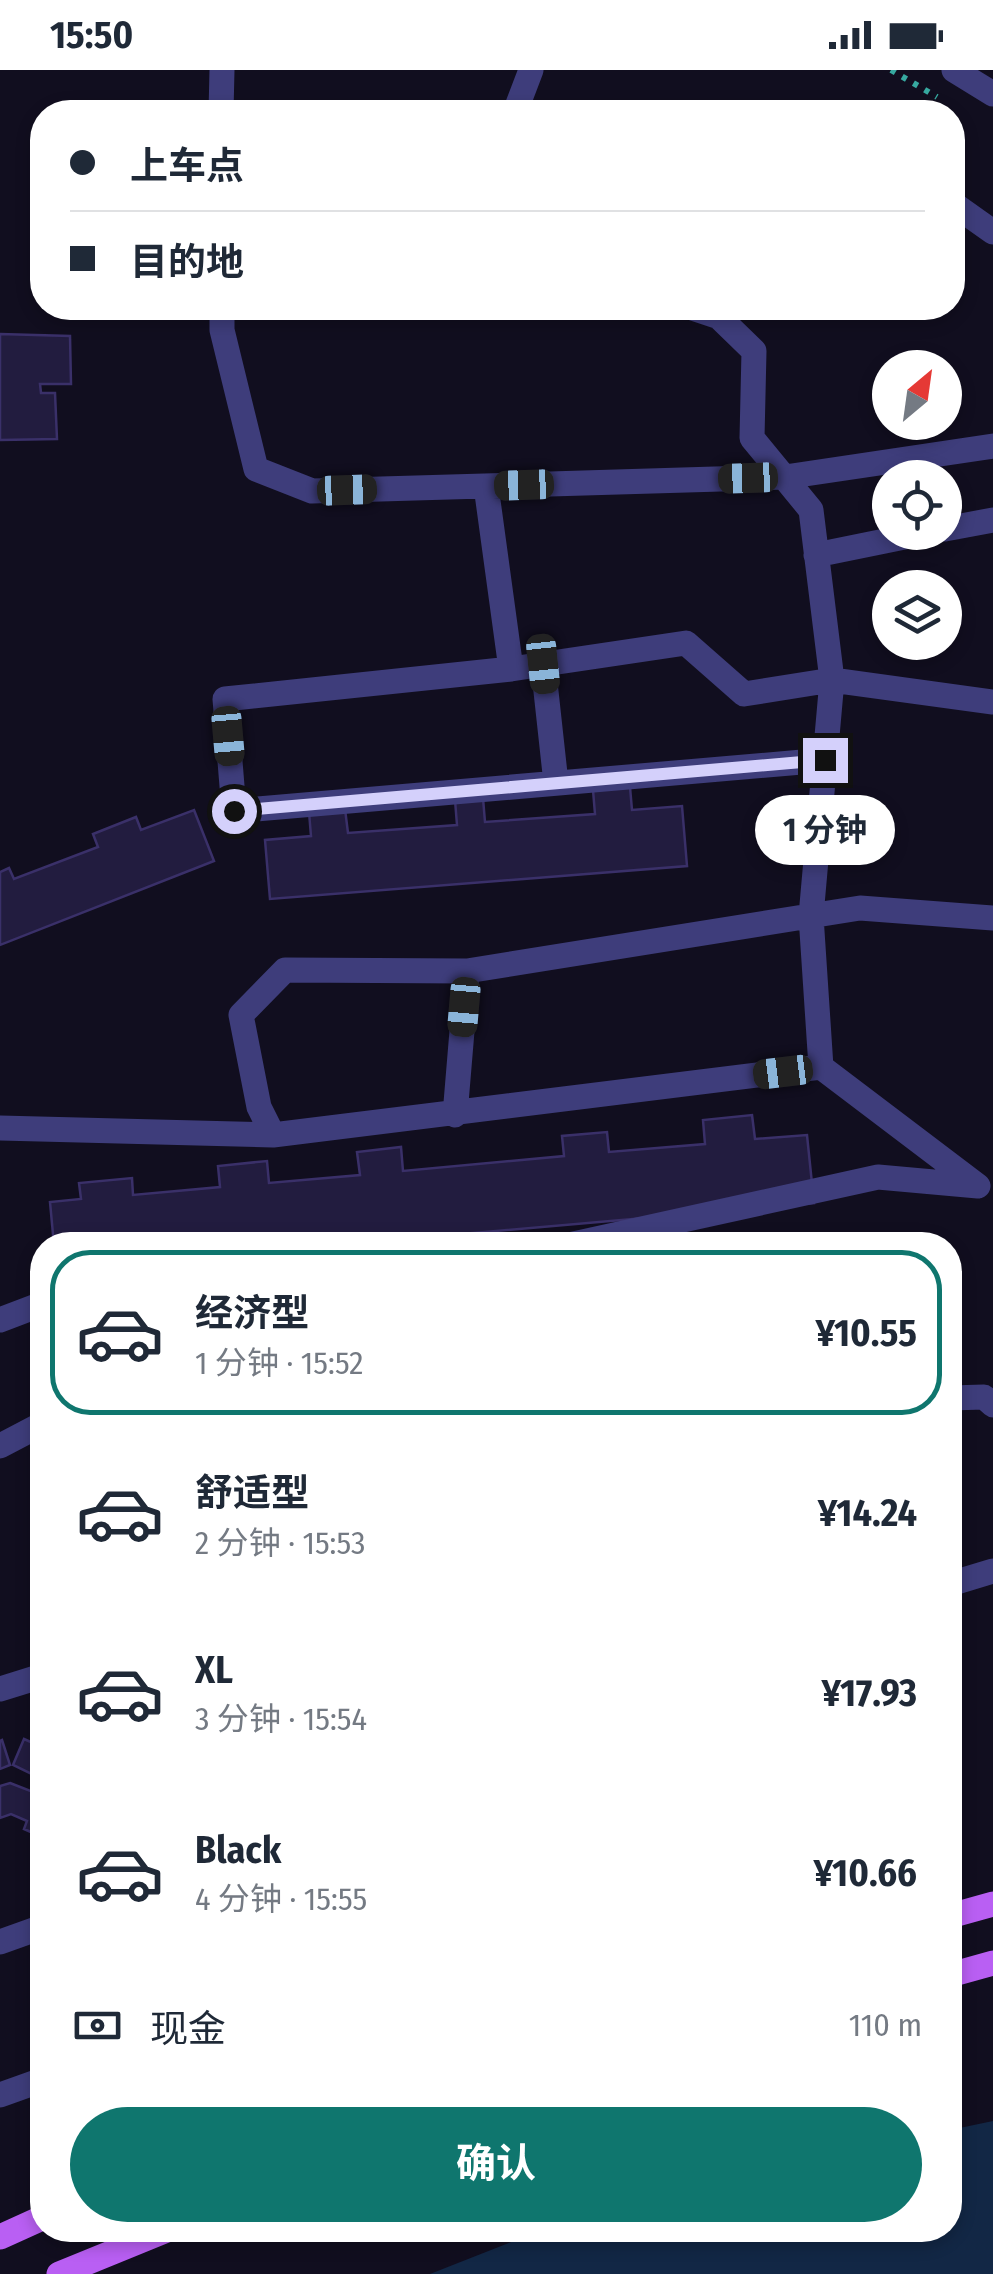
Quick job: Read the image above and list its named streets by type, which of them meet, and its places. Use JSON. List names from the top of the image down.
{
  "north": "top right",
  "page": {
    "status": "15:50",
    "banner": ["上车点", "目的地"],
    "bubble": "1 分钟",
    "list": [
      {
        "name": "经济型",
        "note": "1 分钟 · 15:52",
        "value": "¥10.55"
      },
      {
        "name": "舒适型",
        "note": "2 分钟 · 15:53",
        "value": "¥14.24"
      },
      {
        "name": "XL",
        "note": "3 分钟 · 15:54",
        "value": "¥17.93"
      },
      {
        "name": "Black",
        "note": "4 分钟 · 15:55",
        "value": "¥10.66"
      }
    ],
    "pay": ["现金", "110 m"],
    "buttons": "确认"
  }
}
